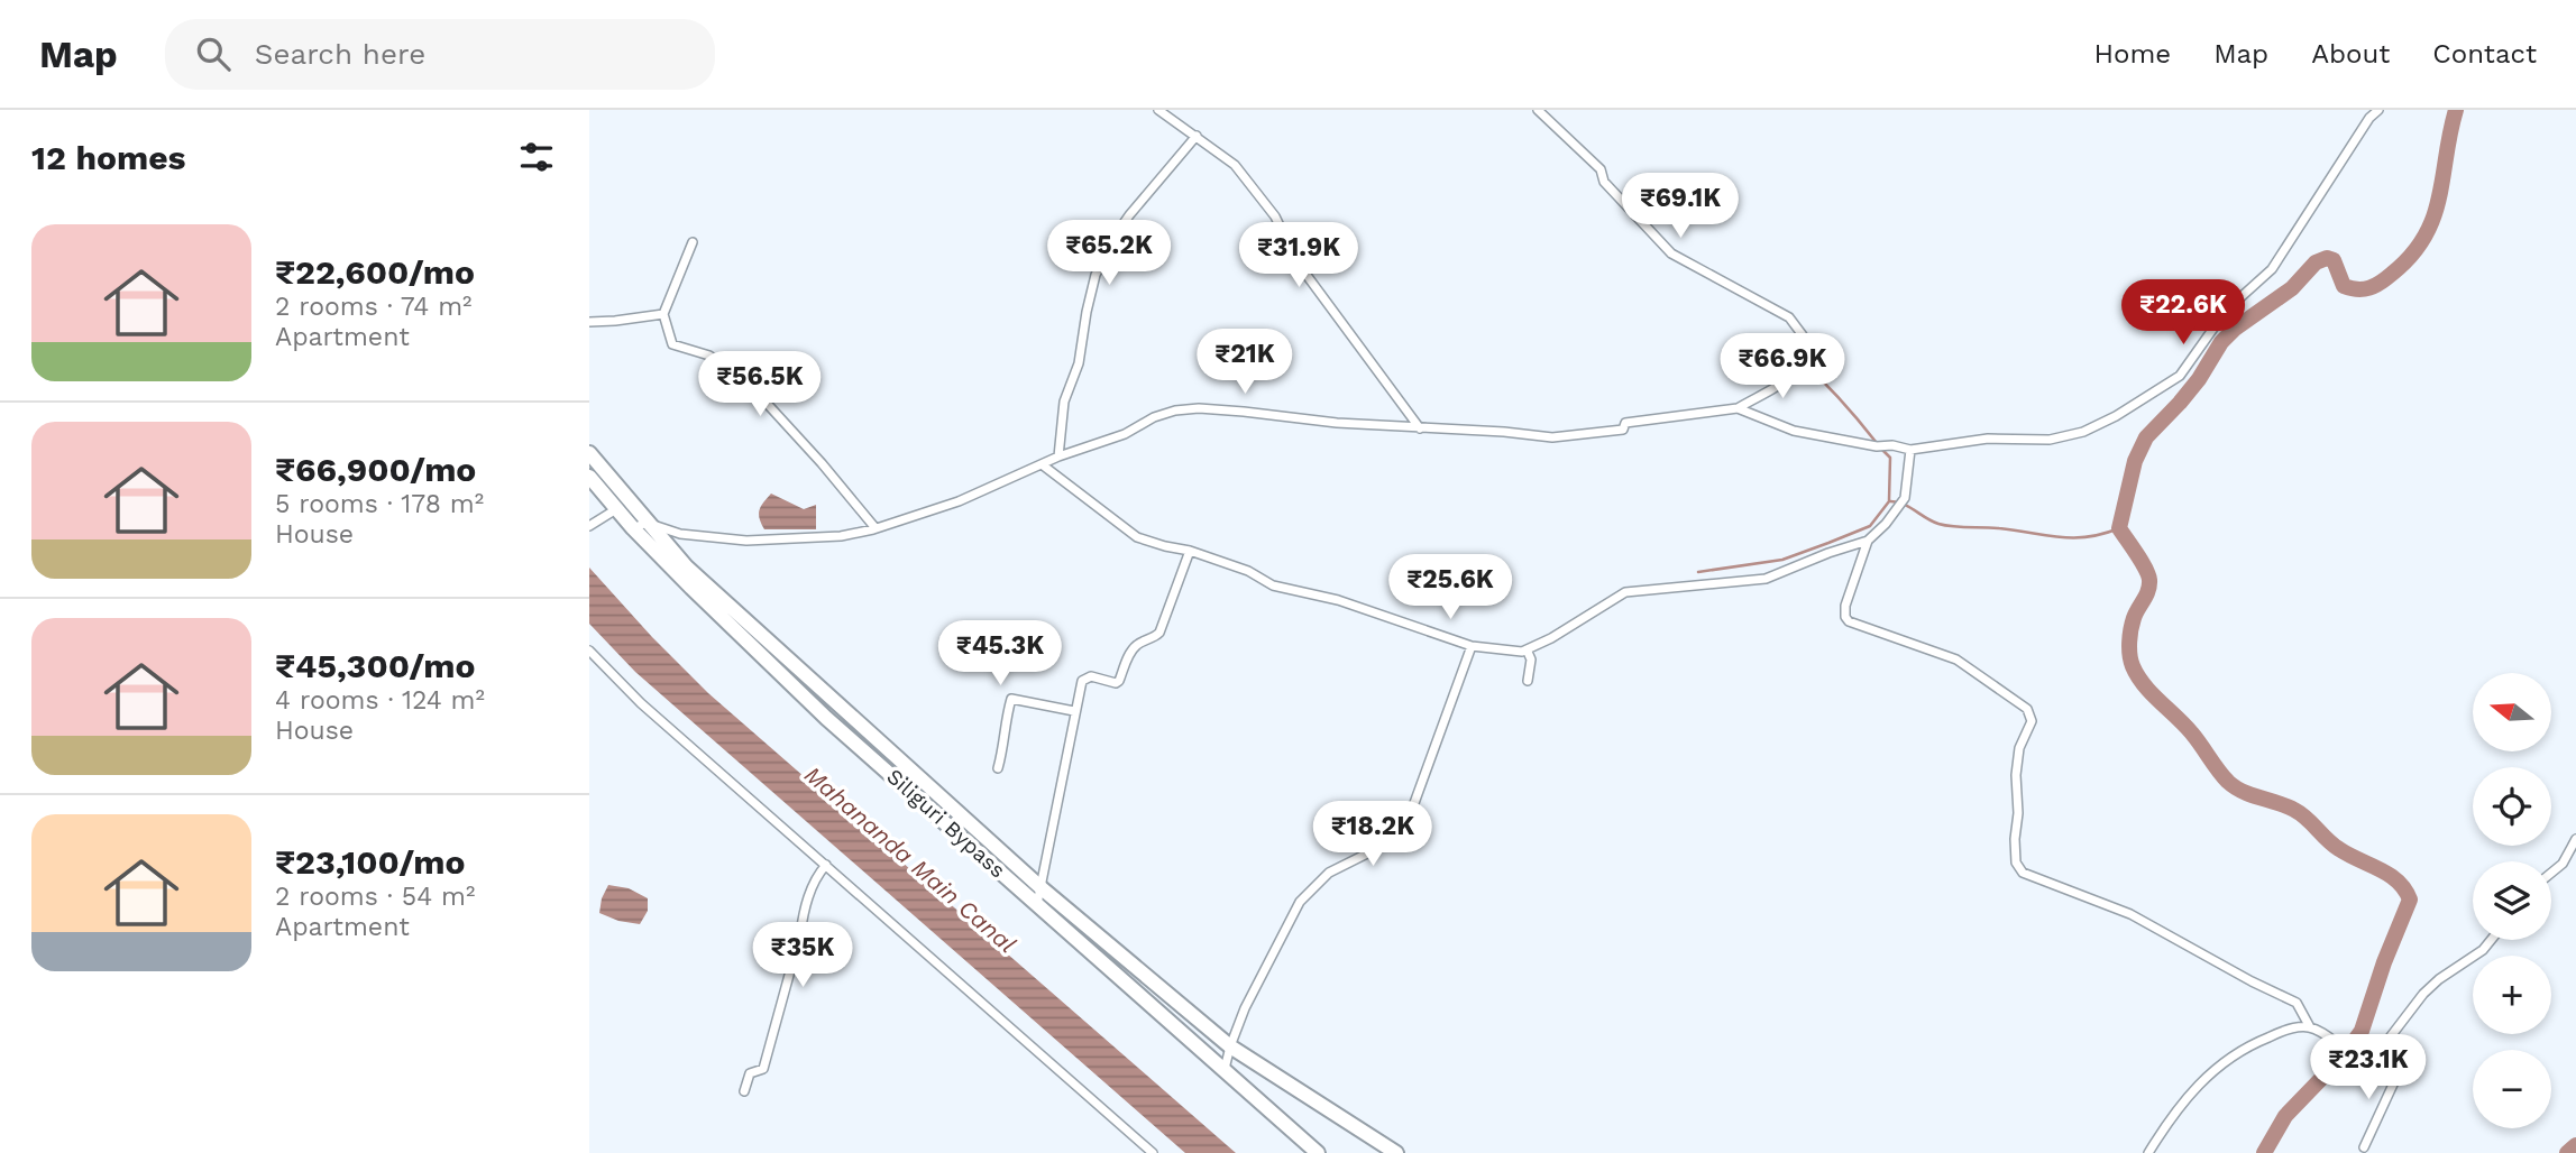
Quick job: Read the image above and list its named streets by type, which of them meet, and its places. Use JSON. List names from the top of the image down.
{
  "streets": {
    "highway": ["Siliguri Bypass"]
  },
  "water": ["Mahananda Main Canal"],
  "north": "left",
  "page": {
    "header": "Map",
    "search": "Search here",
    "nav": [
      "Home",
      "Map",
      "About",
      "Contact"
    ],
    "heading": "12 homes",
    "price": [
      "₹69.1K",
      "₹65.2K",
      "₹31.9K",
      "₹22.6K",
      "₹21K",
      "₹66.9K",
      "₹56.5K",
      "₹25.6K",
      "₹45.3K",
      "₹18.2K",
      "₹35K",
      "₹23.1K"
    ],
    "list": [
      {
        "name": "₹22,600/mo",
        "note": "2 rooms · 74 m² · Apartment"
      },
      {
        "name": "₹66,900/mo",
        "note": "5 rooms · 178 m² · House"
      },
      {
        "name": "₹45,300/mo",
        "note": "4 rooms · 124 m² · House"
      },
      {
        "name": "₹23,100/mo",
        "note": "2 rooms · 54 m² · Apartment"
      }
    ],
    "map_buttons": ["+", "−"]
  }
}
